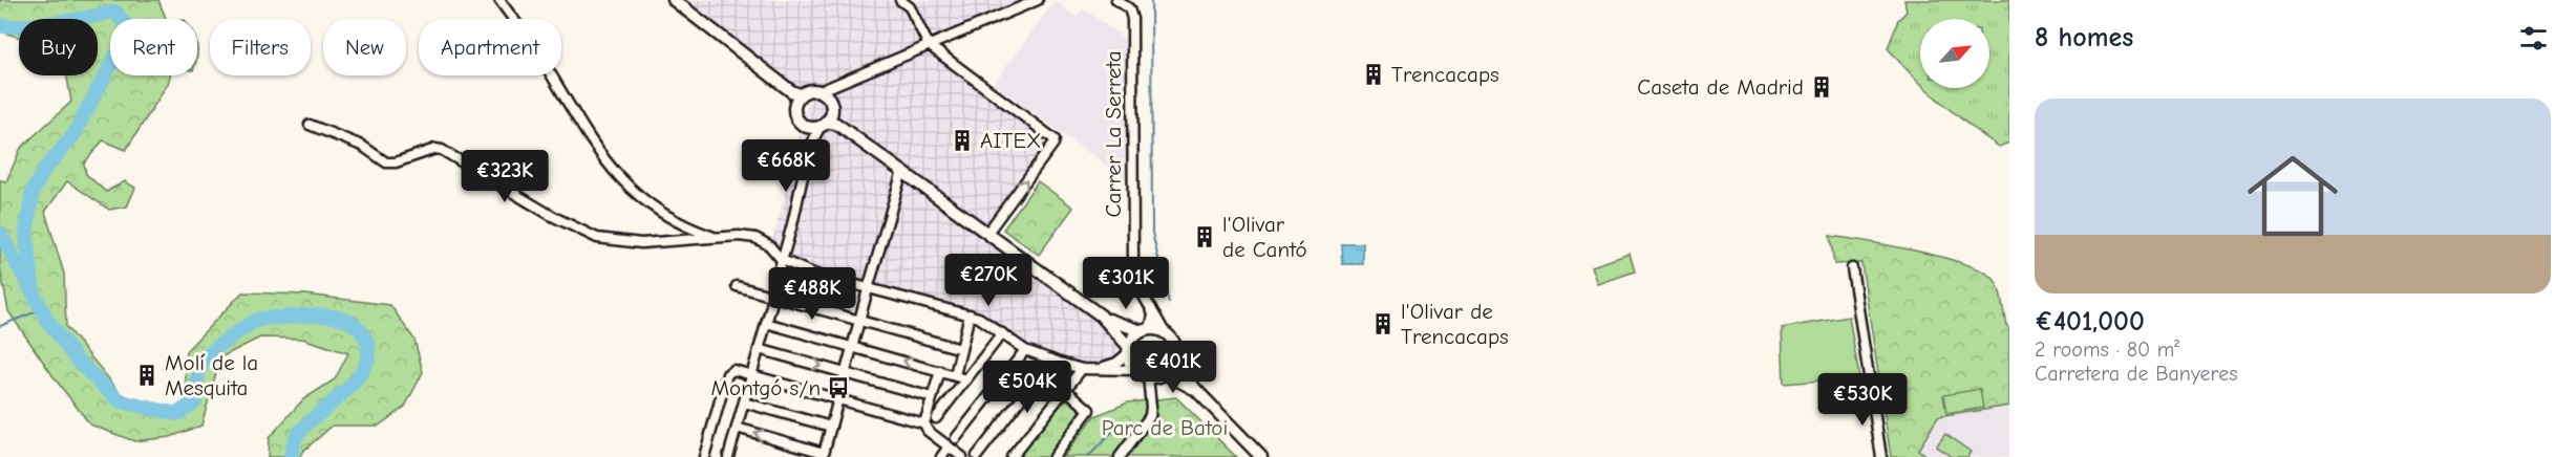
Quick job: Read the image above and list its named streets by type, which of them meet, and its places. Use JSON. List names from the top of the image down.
{
  "streets": {
    "street": ["Carrer La Serreta"]
  },
  "parks": ["Parc de Batoi"],
  "places": {
    "building": [
      "Trencacaps",
      "Caseta de Madrid",
      "AITEX",
      "l'Olivar de Cantó",
      "l'Olivar de Trencacaps",
      "Molí de la Mesquita"
    ],
    "bus stop": ["Montgó s/n"]
  },
  "north": "top right",
  "page": {
    "heading": "8 homes",
    "chip": [
      "Buy",
      "Rent",
      "Filters",
      "New",
      "Apartment"
    ],
    "list": [
      {
        "name": "€401,000",
        "note": "2 rooms · 80 m² · Carretera de Banyeres"
      }
    ],
    "price": [
      "€668K",
      "€323K",
      "€270K",
      "€301K",
      "€488K",
      "€401K",
      "€504K",
      "€530K"
    ]
  }
}
